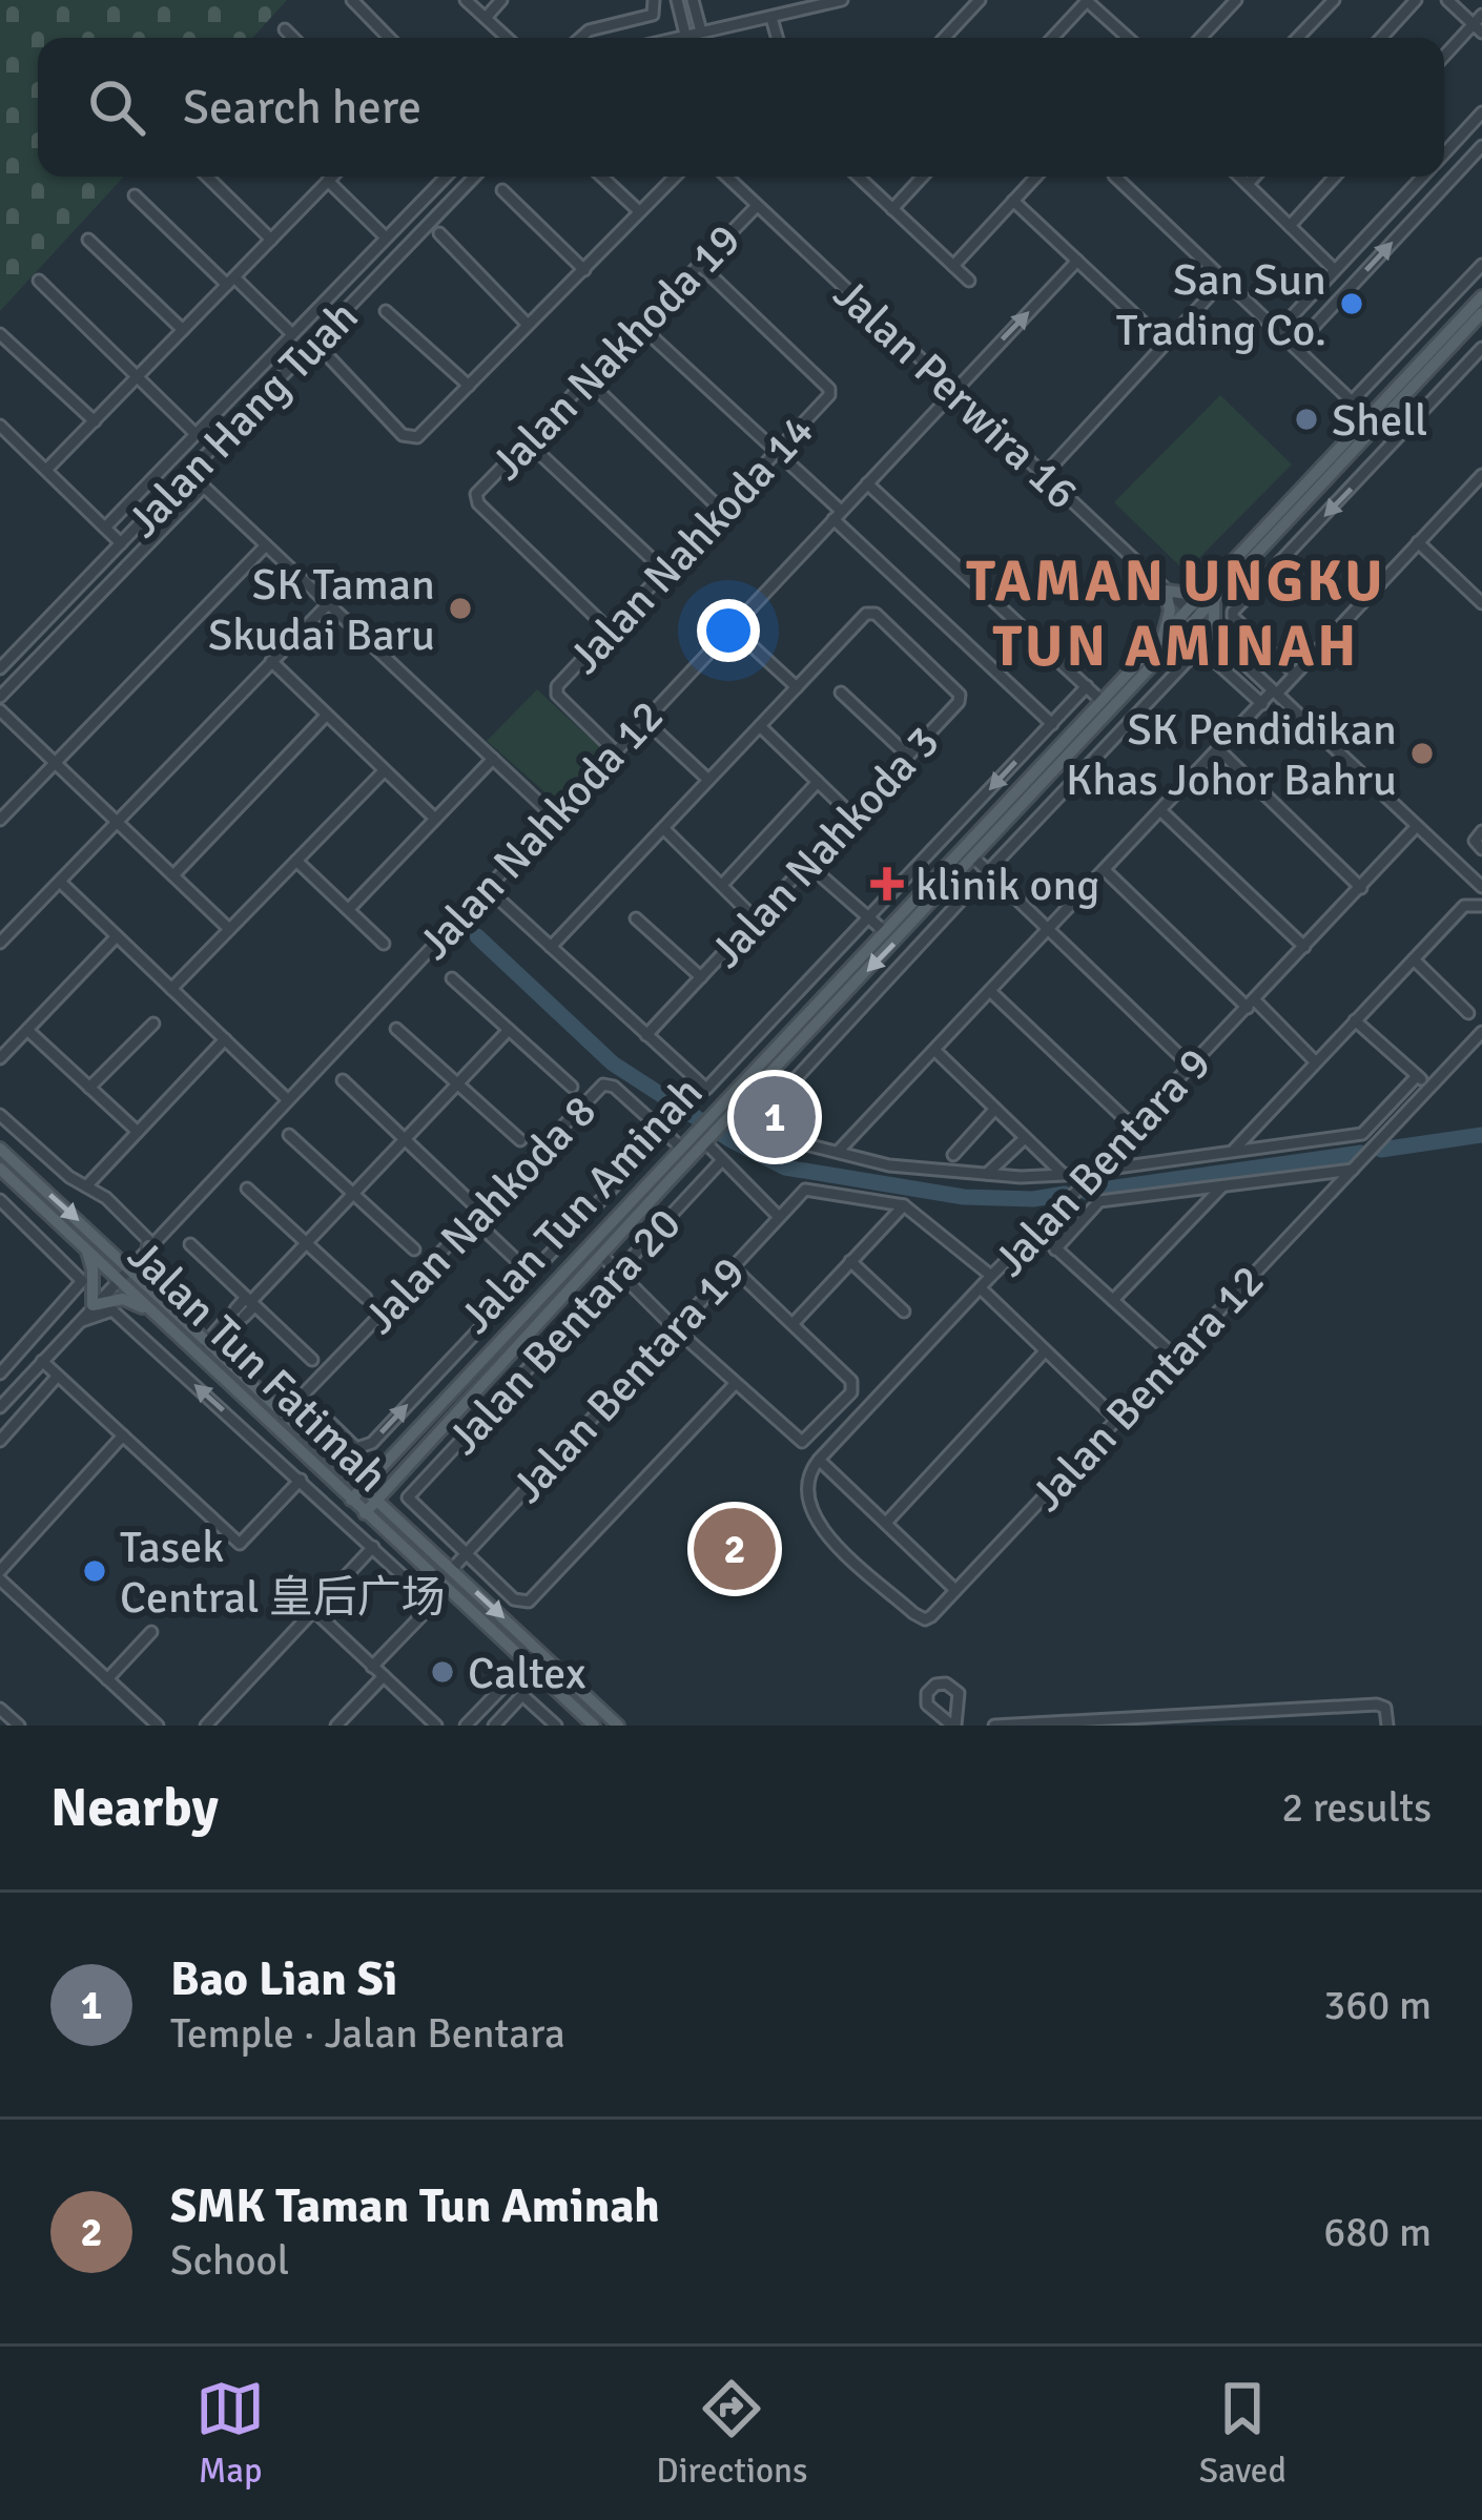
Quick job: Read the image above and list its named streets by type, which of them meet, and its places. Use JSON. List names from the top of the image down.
{
  "streets": {
    "main road": ["Jalan Tun Aminah", "Jalan Tun Fatimah"],
    "street": [
      "Jalan Nakhoda 19",
      "Jalan Perwira 16",
      "Jalan Hang Tuah",
      "Jalan Nahkoda 14",
      "Jalan Nahkoda 12",
      "Jalan Nahkoda 3",
      "Jalan Bentara 9",
      "Jalan Nahkoda 8",
      "Jalan Bentara 20",
      "Jalan Bentara 19",
      "Jalan Bentara 12"
    ]
  },
  "crossings": [
    ["Jalan Nakhoda 19", "Jalan Perwira 16"],
    ["Jalan Nakhoda 19", "Jalan Nahkoda 14"],
    ["Jalan Perwira 16", "Jalan Nahkoda 12"],
    ["Jalan Perwira 16", "Jalan Bentara 9"],
    ["Jalan Perwira 16", "Jalan Tun Aminah"],
    ["Jalan Nahkoda 14", "Jalan Nahkoda 12"],
    ["Jalan Nahkoda 12", "Jalan Tun Fatimah"],
    ["Jalan Bentara 9", "Jalan Bentara 12"],
    ["Jalan Tun Aminah", "Jalan Nahkoda 8"],
    ["Jalan Tun Aminah", "Jalan Tun Fatimah"],
    ["Jalan Nahkoda 8", "Jalan Tun Fatimah"],
    ["Jalan Bentara 20", "Jalan Bentara 19"],
    ["Jalan Tun Fatimah", "Jalan Bentara 19"]
  ],
  "districts": ["TAMAN UNGKU TUN AMINAH"],
  "places": {
    "other": [
      "San Sun Trading Co.",
      "Shell",
      "SK Taman Skudai Baru",
      "SK Pendidikan Khas Johor Bahru",
      "Tasek Central 皇后广场",
      "Caltex"
    ],
    "health": ["klinik ong"]
  },
  "page": {
    "search": "Search here",
    "pins": ["1", "2"],
    "heading": ["Nearby", "2 results"],
    "list": [
      {
        "mark": "1",
        "name": "Bao Lian Si",
        "note": "Temple · Jalan Bentara",
        "value": "360 m"
      },
      {
        "mark": "2",
        "name": "SMK Taman Tun Aminah",
        "note": "School",
        "value": "680 m"
      }
    ],
    "nav": ["Map", "Directions", "Saved"]
  }
}
